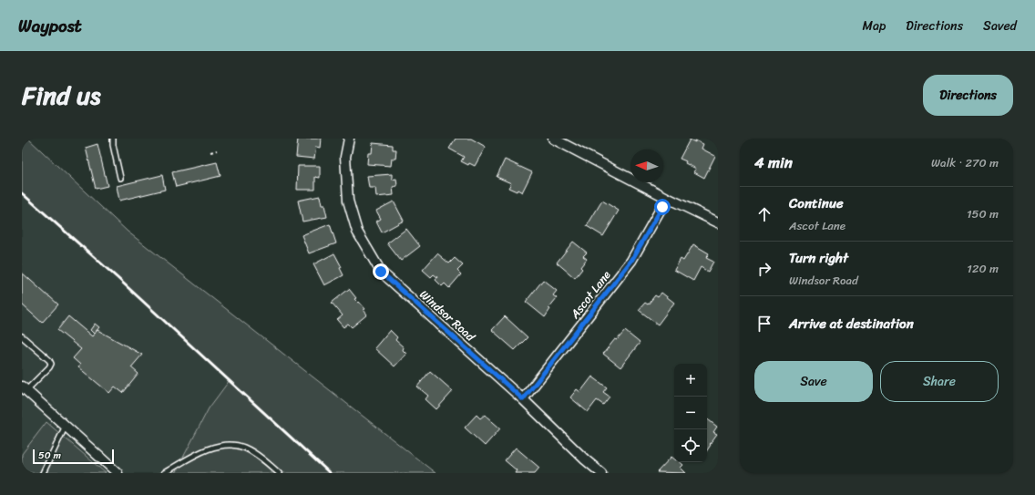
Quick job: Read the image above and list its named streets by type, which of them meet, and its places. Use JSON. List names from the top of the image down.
{
  "streets": {
    "street": ["Ascot Lane", "Windsor Road"]
  },
  "crossings": [
    ["Ascot Lane", "Windsor Road"]
  ],
  "scale_bar": "50 m",
  "north": "left",
  "page": {
    "header": "Waypost",
    "nav": ["Map", "Directions", "Saved"],
    "title": "Find us",
    "buttons": [
      "Directions",
      ["Save", "Share"]
    ],
    "heading": ["4 min", "Walk · 270 m"],
    "list": [
      ["Continue", "Ascot Lane", "150 m"],
      ["Turn right", "Windsor Road", "120 m"],
      "Arrive at destination"
    ],
    "map_buttons": ["+", "−"],
    "scale": "50 m"
  }
}
